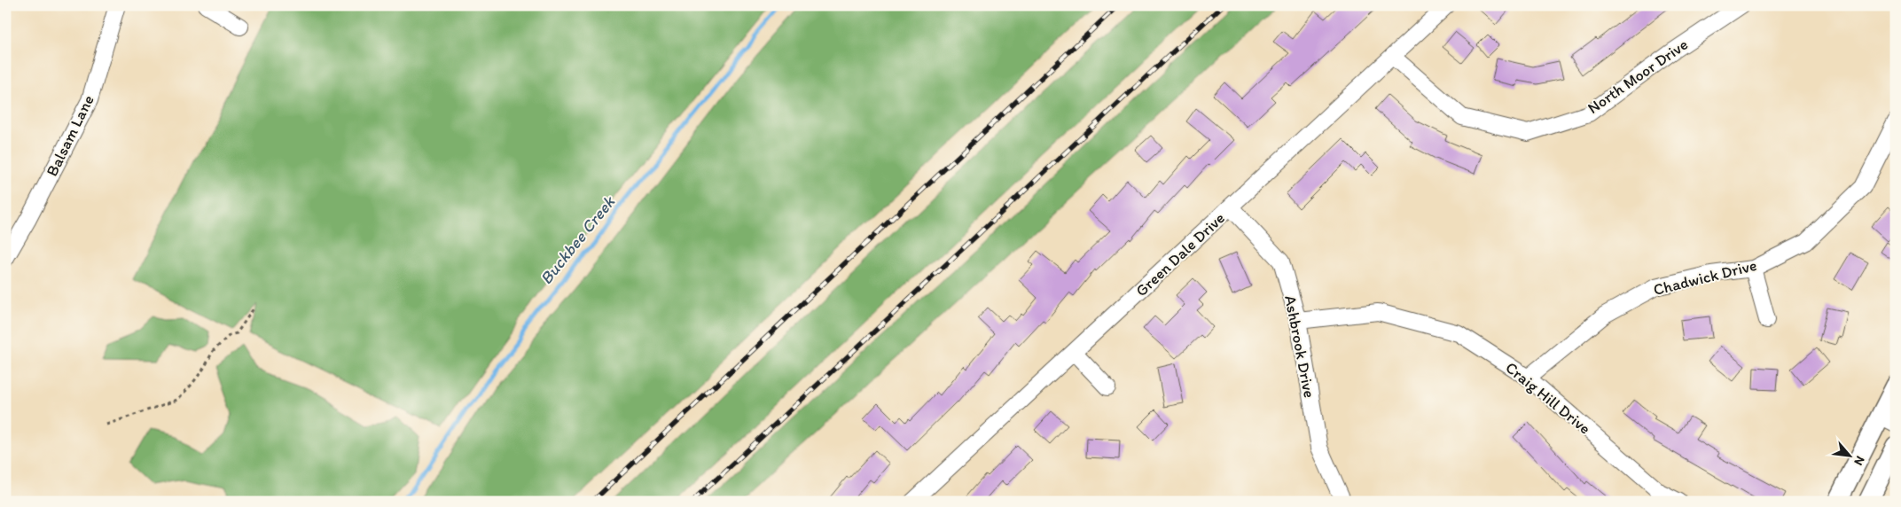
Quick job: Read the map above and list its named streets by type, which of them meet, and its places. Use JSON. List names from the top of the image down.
{
  "streets": {
    "street": [
      "North Moor Drive",
      "Balsam Lane",
      "Green Dale Drive",
      "Chadwick Drive",
      "Ashbrook Drive",
      "Craig Hill Drive"
    ]
  },
  "crossings": [
    ["North Moor Drive", "Green Dale Drive"],
    ["Green Dale Drive", "Ashbrook Drive"],
    ["Chadwick Drive", "Craig Hill Drive"],
    ["Ashbrook Drive", "Craig Hill Drive"]
  ],
  "water": ["Buckbee Creek"],
  "north": "bottom right"
}
